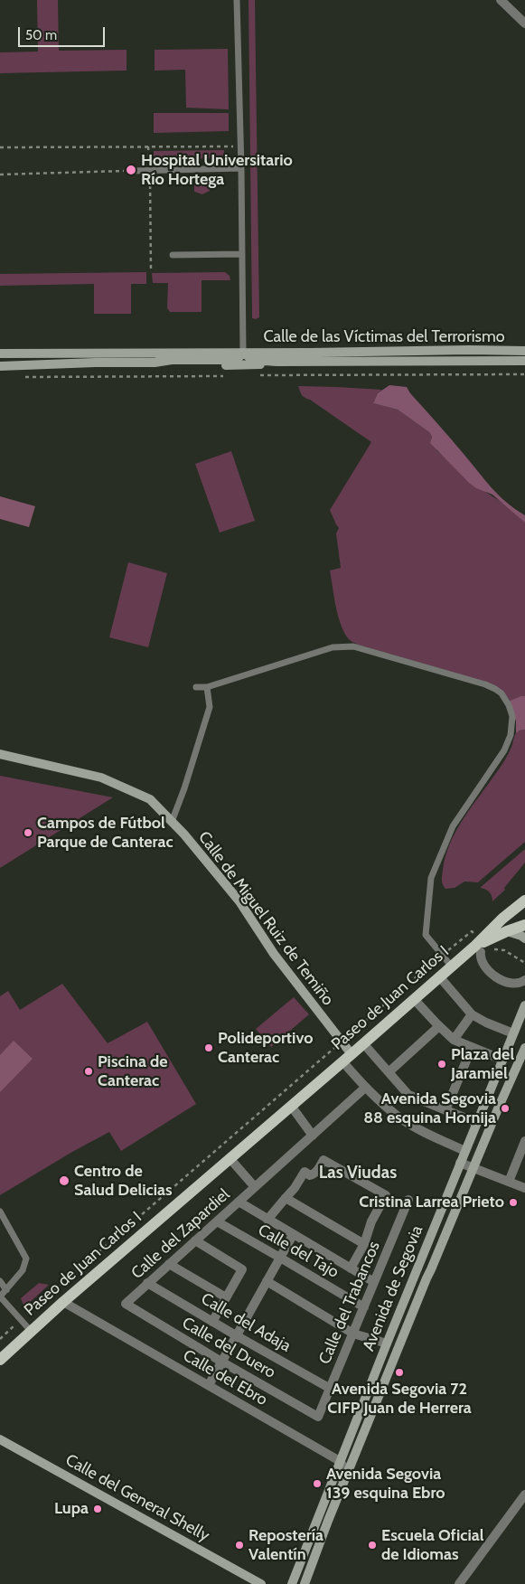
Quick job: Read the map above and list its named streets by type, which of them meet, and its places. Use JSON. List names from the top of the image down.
{
  "streets": {
    "main road": ["Paseo de Juan Carlos I"],
    "street": [
      "Calle de las Víctimas del Terrorismo",
      "Calle de Miguel Ruiz de Temiño",
      "Calle del Zapardiel",
      "Calle del Tajo",
      "Avenida de Segovia",
      "Calle del Trabancos",
      "Calle del Adaja",
      "Calle del Duero",
      "Calle del Ebro",
      "Calle del General Shelly"
    ]
  },
  "crossings": [
    ["Calle de Miguel Ruiz de Temiño", "Paseo de Juan Carlos I"],
    ["Paseo de Juan Carlos I", "Calle del Ebro"],
    ["Calle del Zapardiel", "Calle del Tajo"],
    ["Calle del Zapardiel", "Calle del Adaja"],
    ["Calle del Zapardiel", "Calle del Duero"],
    ["Calle del Tajo", "Calle del Trabancos"],
    ["Avenida de Segovia", "Calle del Ebro"],
    ["Calle del Trabancos", "Calle del Adaja"],
    ["Calle del Trabancos", "Calle del Duero"]
  ],
  "districts": ["Las Viudas"],
  "places": [
    "Hospital Universitario Río Hortega",
    "Campos de Fútbol Parque de Canterac",
    "Polideportivo Canterac",
    "Plaza del Jaramiel",
    "Piscina de Canterac",
    "Avenida Segovia 88 esquina Hornija",
    "Centro de Salud Delicias",
    "Cristina Larrea Prieto",
    "Avenida Segovia 72 CIFP Juan de Herrera",
    "Avenida Segovia 139 esquina Ebro",
    "Lupa",
    "Repostería Valentín",
    "Escuela Oficial de Idiomas"
  ],
  "scale_bar": "50 m"
}
